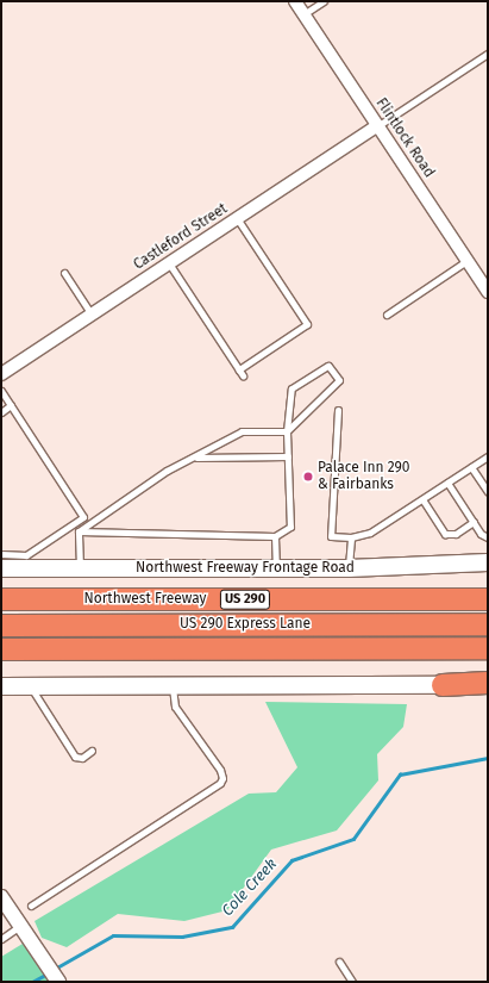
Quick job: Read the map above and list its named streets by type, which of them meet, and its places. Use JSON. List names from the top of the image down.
{
  "streets": {
    "highway": ["Northwest Freeway", "US 290", "US 290 Express Lane"],
    "main road": ["Northwest Freeway Frontage Road"],
    "street": ["Flintlock Road", "Castleford Street"]
  },
  "crossings": [
    ["Flintlock Road", "Castleford Street"]
  ],
  "water": ["Cole Creek"],
  "places": ["Palace Inn 290 & Fairbanks"]
}
